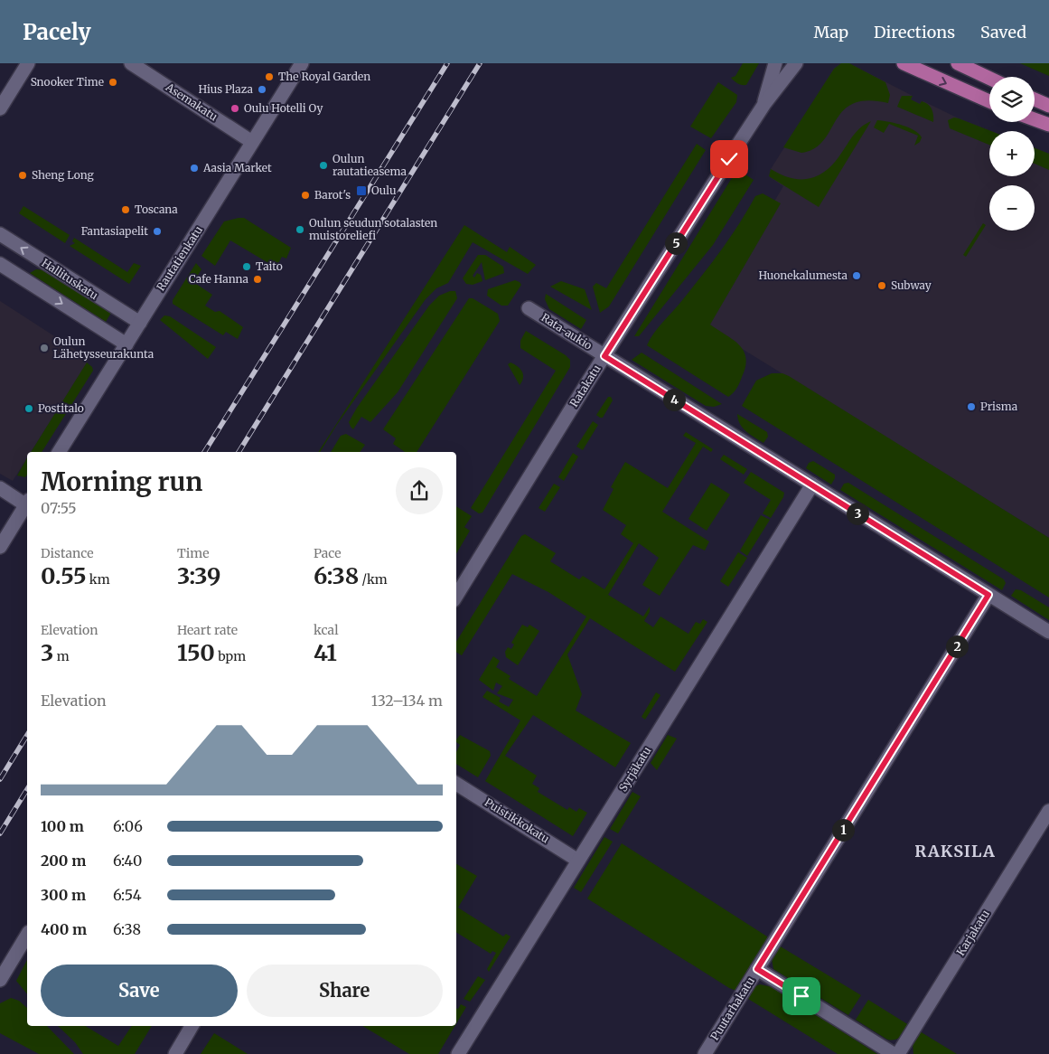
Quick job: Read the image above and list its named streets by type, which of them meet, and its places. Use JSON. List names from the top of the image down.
{
  "streets": {
    "street": [
      "Asemakatu",
      "Rautatienkatu",
      "Hallituskatu",
      "Rata-aukio",
      "Ratakatu",
      "Syrjäkatu",
      "Puistikkokatu",
      "Karjakatu",
      "Puutarhakatu"
    ]
  },
  "crossings": [
    ["Asemakatu", "Rautatienkatu"],
    ["Rautatienkatu", "Hallituskatu"],
    ["Rata-aukio", "Ratakatu"],
    ["Rata-aukio", "Syrjäkatu"],
    ["Rata-aukio", "Puutarhakatu"],
    ["Syrjäkatu", "Puistikkokatu"]
  ],
  "districts": ["RAKSILA"],
  "places": {
    "other": [
      "The Royal Garden",
      "Snooker Time",
      "Hius Plaza",
      "Oulu Hotelli Oy",
      "Oulun rautatieasema",
      "Aasia Market",
      "Sheng Long",
      "Barot's",
      "Toscana",
      "Oulun seudun sotalasten muistoreliefi",
      "Fantasiapelit",
      "Taito",
      "Huonekalumesta",
      "Cafe Hanna",
      "Subway",
      "Oulun Lähetysseurakunta",
      "Prisma",
      "Postitalo"
    ],
    "transit": ["Oulu"]
  },
  "page": {
    "header": "Pacely",
    "nav": ["Map", "Directions", "Saved"],
    "map_buttons": ["+", "−"],
    "pins": [
      "5",
      "4",
      "3",
      "2",
      "1"
    ],
    "heading": ["Morning run", "07:55"],
    "stats": [
      ["Distance", "0.55 km"],
      ["Time", "3:39"],
      ["Pace", "6:38 /km"],
      ["Elevation", "3 m"],
      ["Heart rate", "150 bpm"],
      ["kcal", "41"]
    ],
    "chart": ["Elevation", "132–134 m"],
    "list": [
      {
        "name": "100 m",
        "note": "6:06"
      },
      {
        "name": "200 m",
        "note": "6:40"
      },
      {
        "name": "300 m",
        "note": "6:54"
      },
      {
        "name": "400 m",
        "note": "6:38"
      }
    ],
    "buttons": ["Save", "Share"]
  }
}
